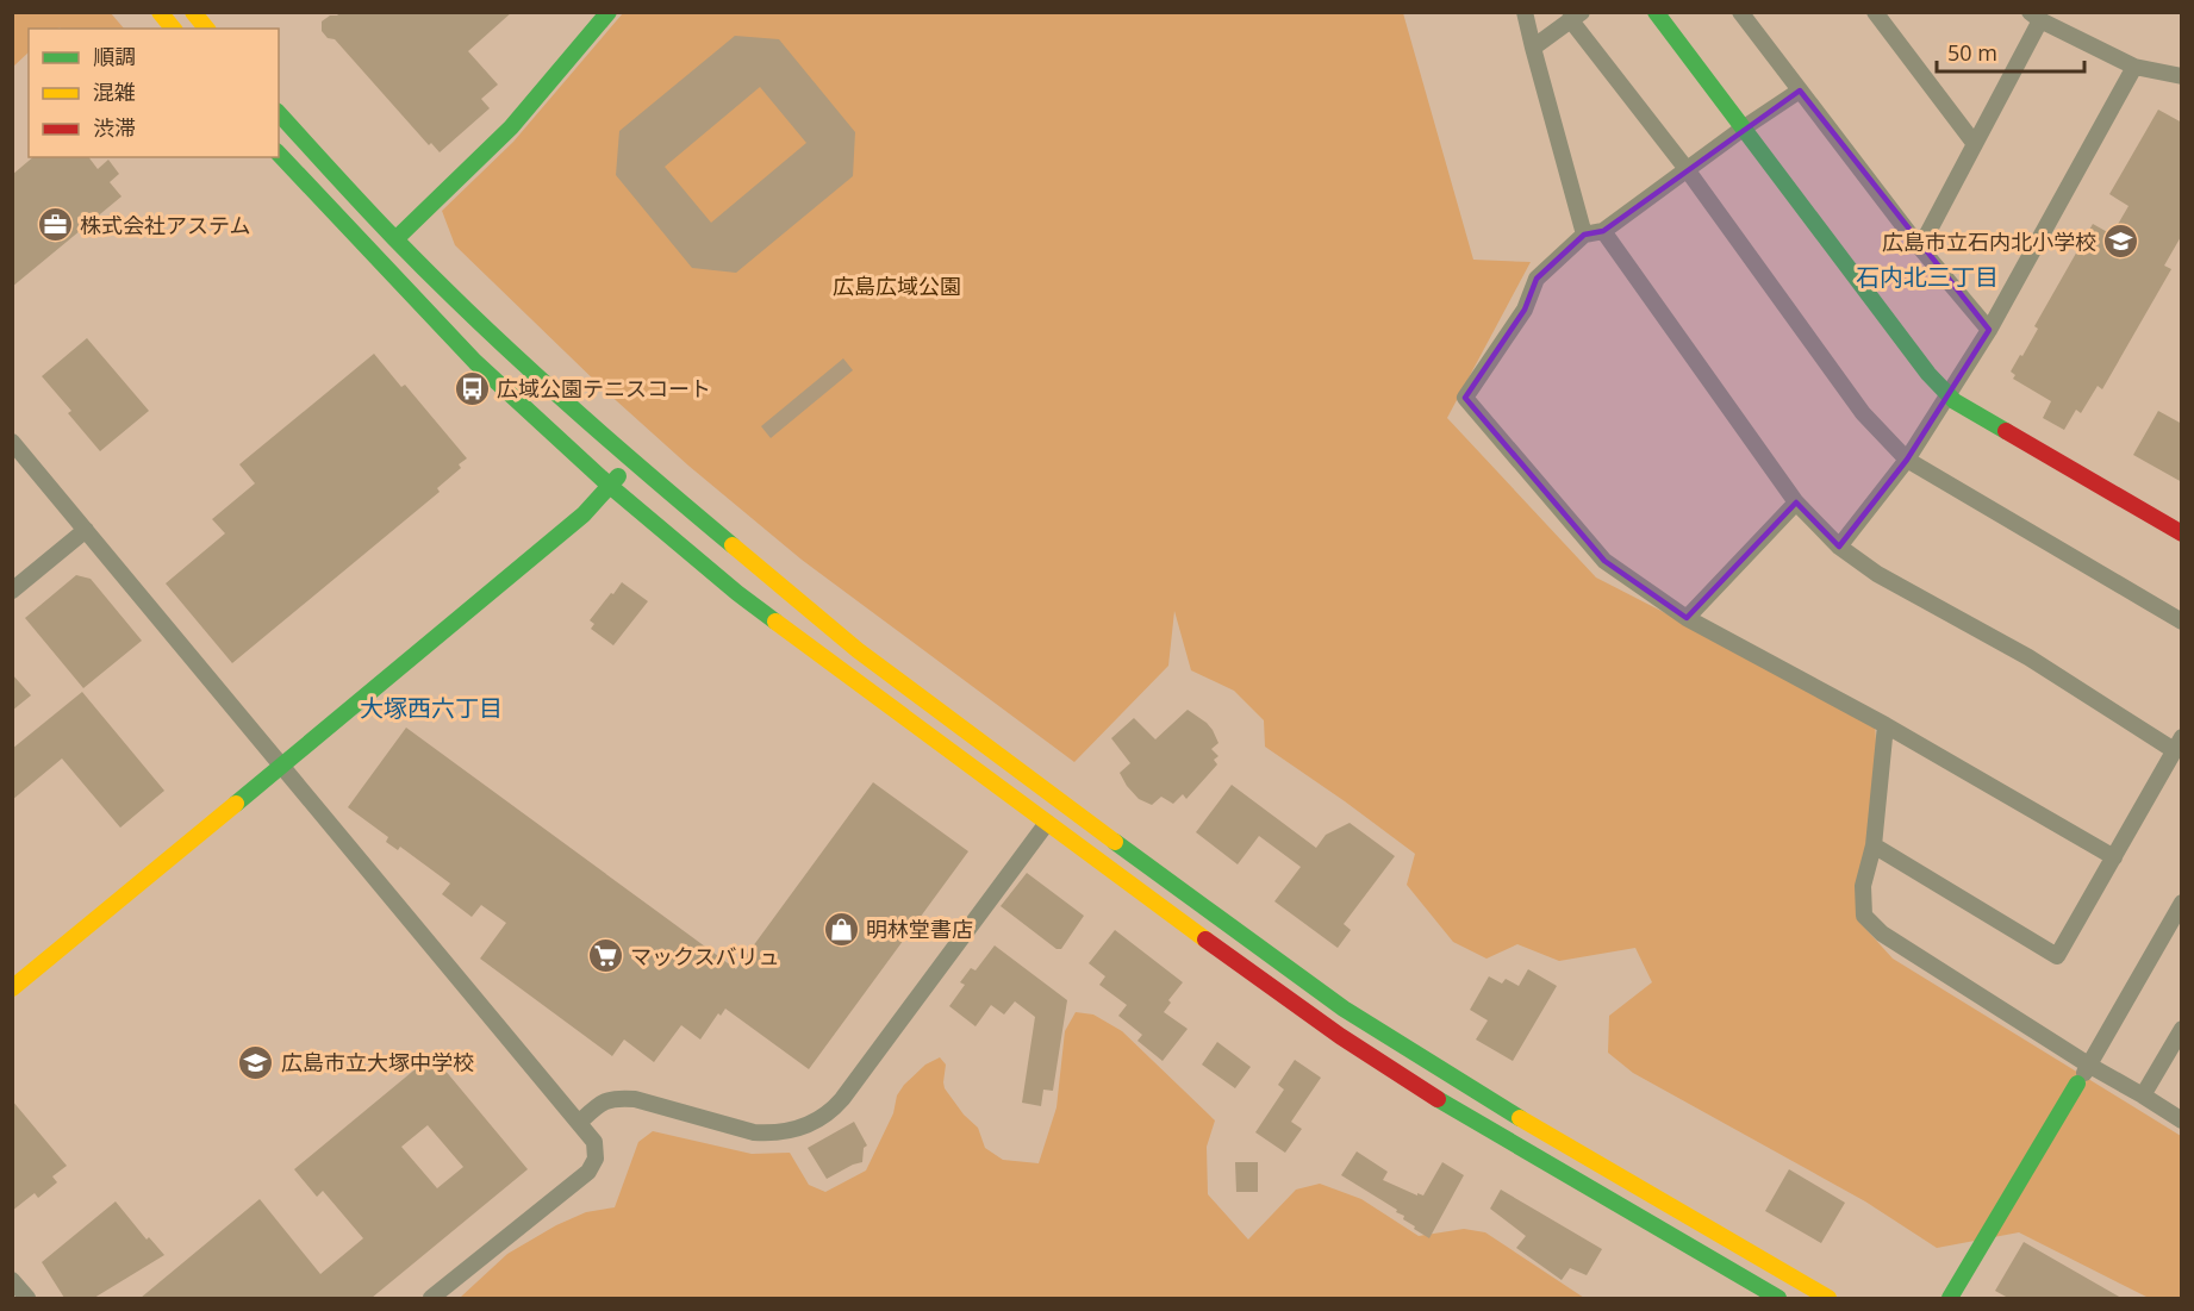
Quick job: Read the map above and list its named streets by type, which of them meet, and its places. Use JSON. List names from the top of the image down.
{
  "districts": ["石内北三丁目", "大塚西六丁目"],
  "parks": ["広島広域公園"],
  "places": {
    "office": ["株式会社アステム"],
    "school or university": ["広島市立石内北小学校", "広島市立大塚中学校"],
    "bus stop": ["広域公園テニスコート"],
    "shop": ["明林堂書店"],
    "supermarket": ["マックスバリュ"]
  },
  "legend": ["順調", "混雑", "渋滞"],
  "scale_bar": "50 m"
}
